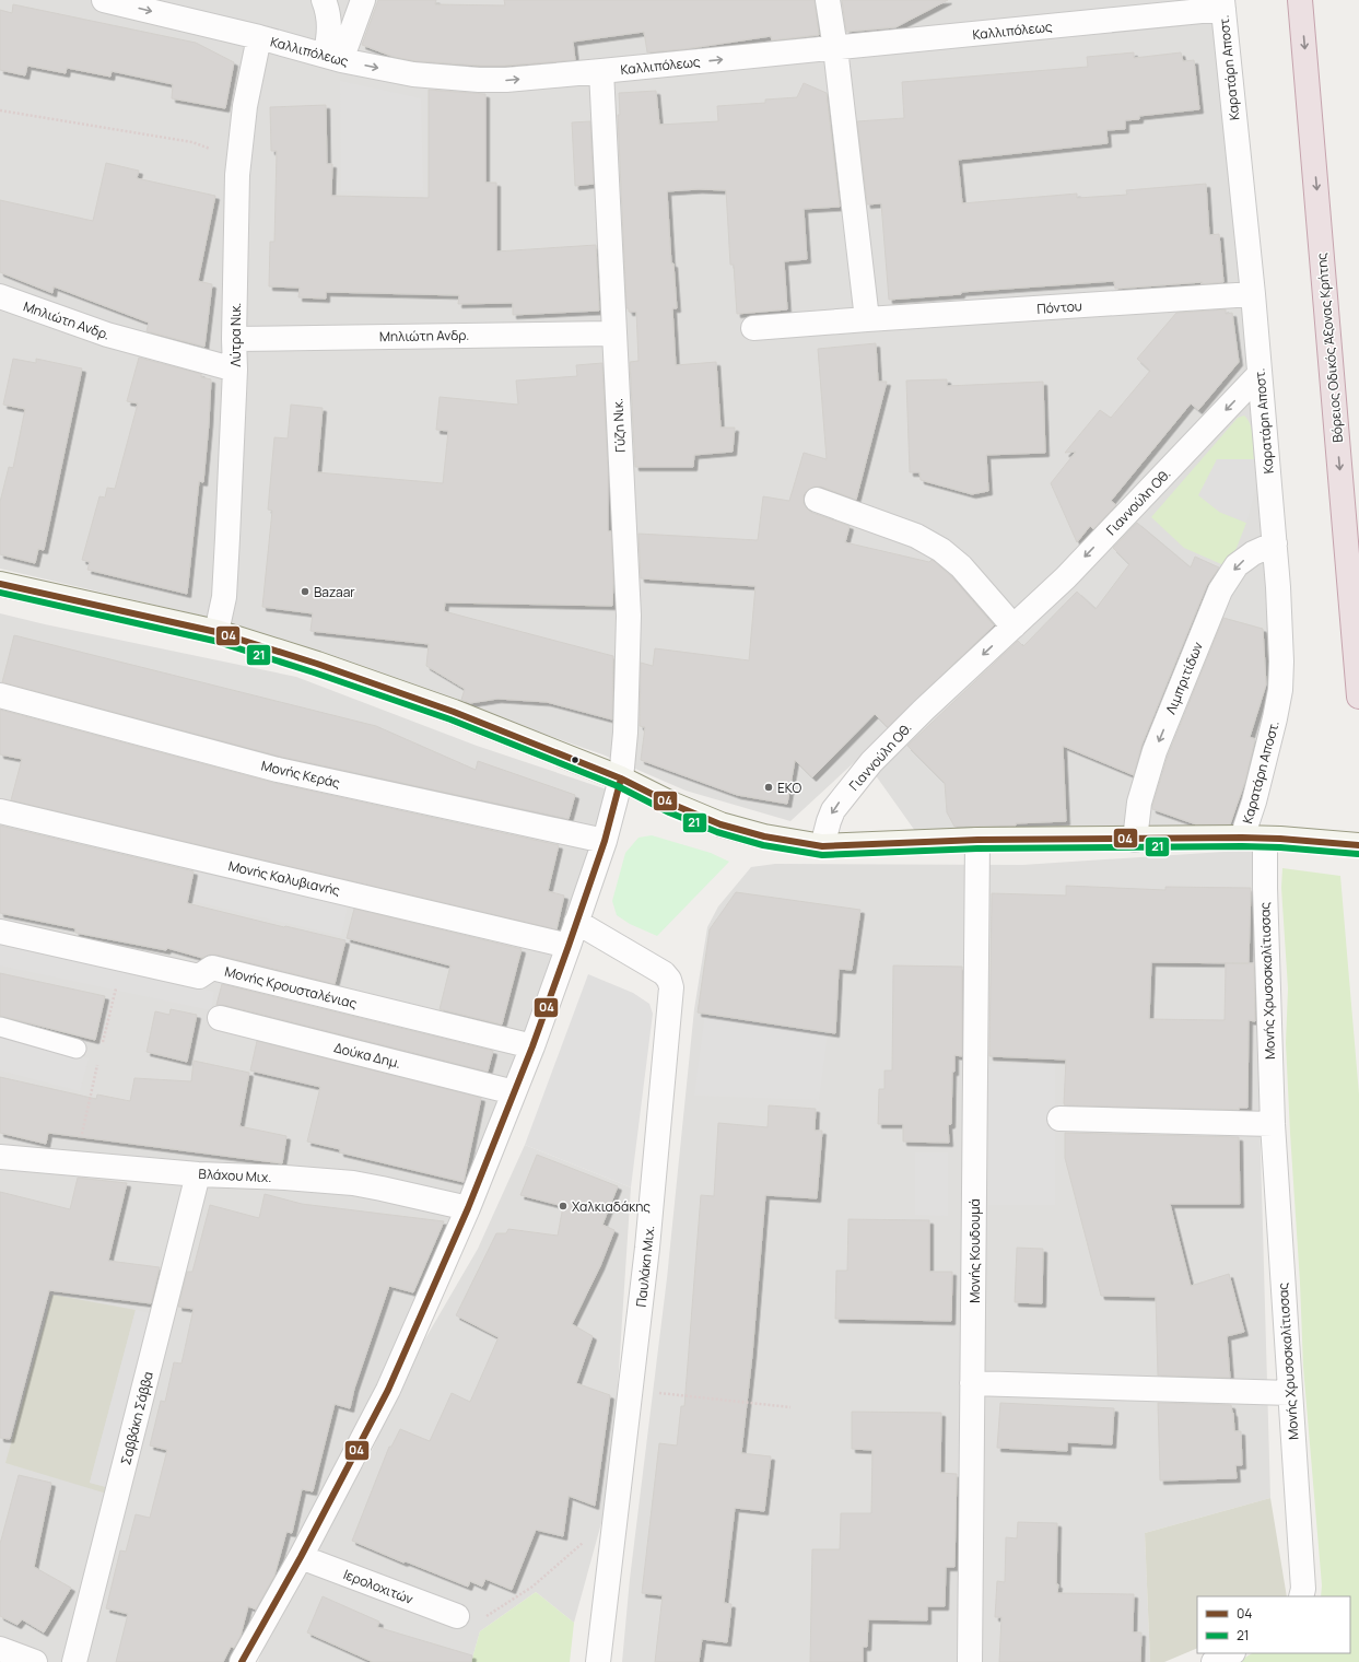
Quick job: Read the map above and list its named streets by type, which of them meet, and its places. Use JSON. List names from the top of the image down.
{
  "streets": {
    "highway": ["Βόρειος Οδικός Άξονας Κρήτης"],
    "street": [
      "Καλλιπόλεως",
      "Καρατάρη Αποστ.",
      "Πόντου",
      "Μηλιώτη Ανδρ.",
      "Λύτρα Νικ.",
      "Γύζη Νικ.",
      "Γιαννούλη Οθ.",
      "Λιμπριτίδων",
      "Μονής Κεράς",
      "Μονής Καλυβιανής",
      "Μονής Χρυσοσκαλίτισσας",
      "Μονής Κρουσταλένιας",
      "Δούκα Δημ.",
      "Βλάχου Μιχ.",
      "Μονής Κουδουμά",
      "Παυλάκη Μιχ.",
      "Σαββάκη Σάββα",
      "Ιερολοχιτών"
    ]
  },
  "crossings": [
    ["Καλλιπόλεως", "Καρατάρη Αποστ."],
    ["Καλλιπόλεως", "Λύτρα Νικ."],
    ["Καλλιπόλεως", "Γύζη Νικ."],
    ["Καρατάρη Αποστ.", "Πόντου"],
    ["Καρατάρη Αποστ.", "Γιαννούλη Οθ."],
    ["Καρατάρη Αποστ.", "Λιμπριτίδων"],
    ["Μηλιώτη Ανδρ.", "Λύτρα Νικ."],
    ["Μηλιώτη Ανδρ.", "Γύζη Νικ."],
    ["Βλάχου Μιχ.", "Σαββάκη Σάββα"]
  ],
  "one_way": [
    "Καλλιπόλεως",
    "Βόρειος Οδικός Άξονας Κρήτης",
    "Γιαννούλη Οθ.",
    "Λιμπριτίδων"
  ],
  "places": ["Bazaar", "EKO", "Χαλκιαδάκης"],
  "lines": ["transit line 04", "transit line 21"],
  "legend": ["04", "21"]
}
